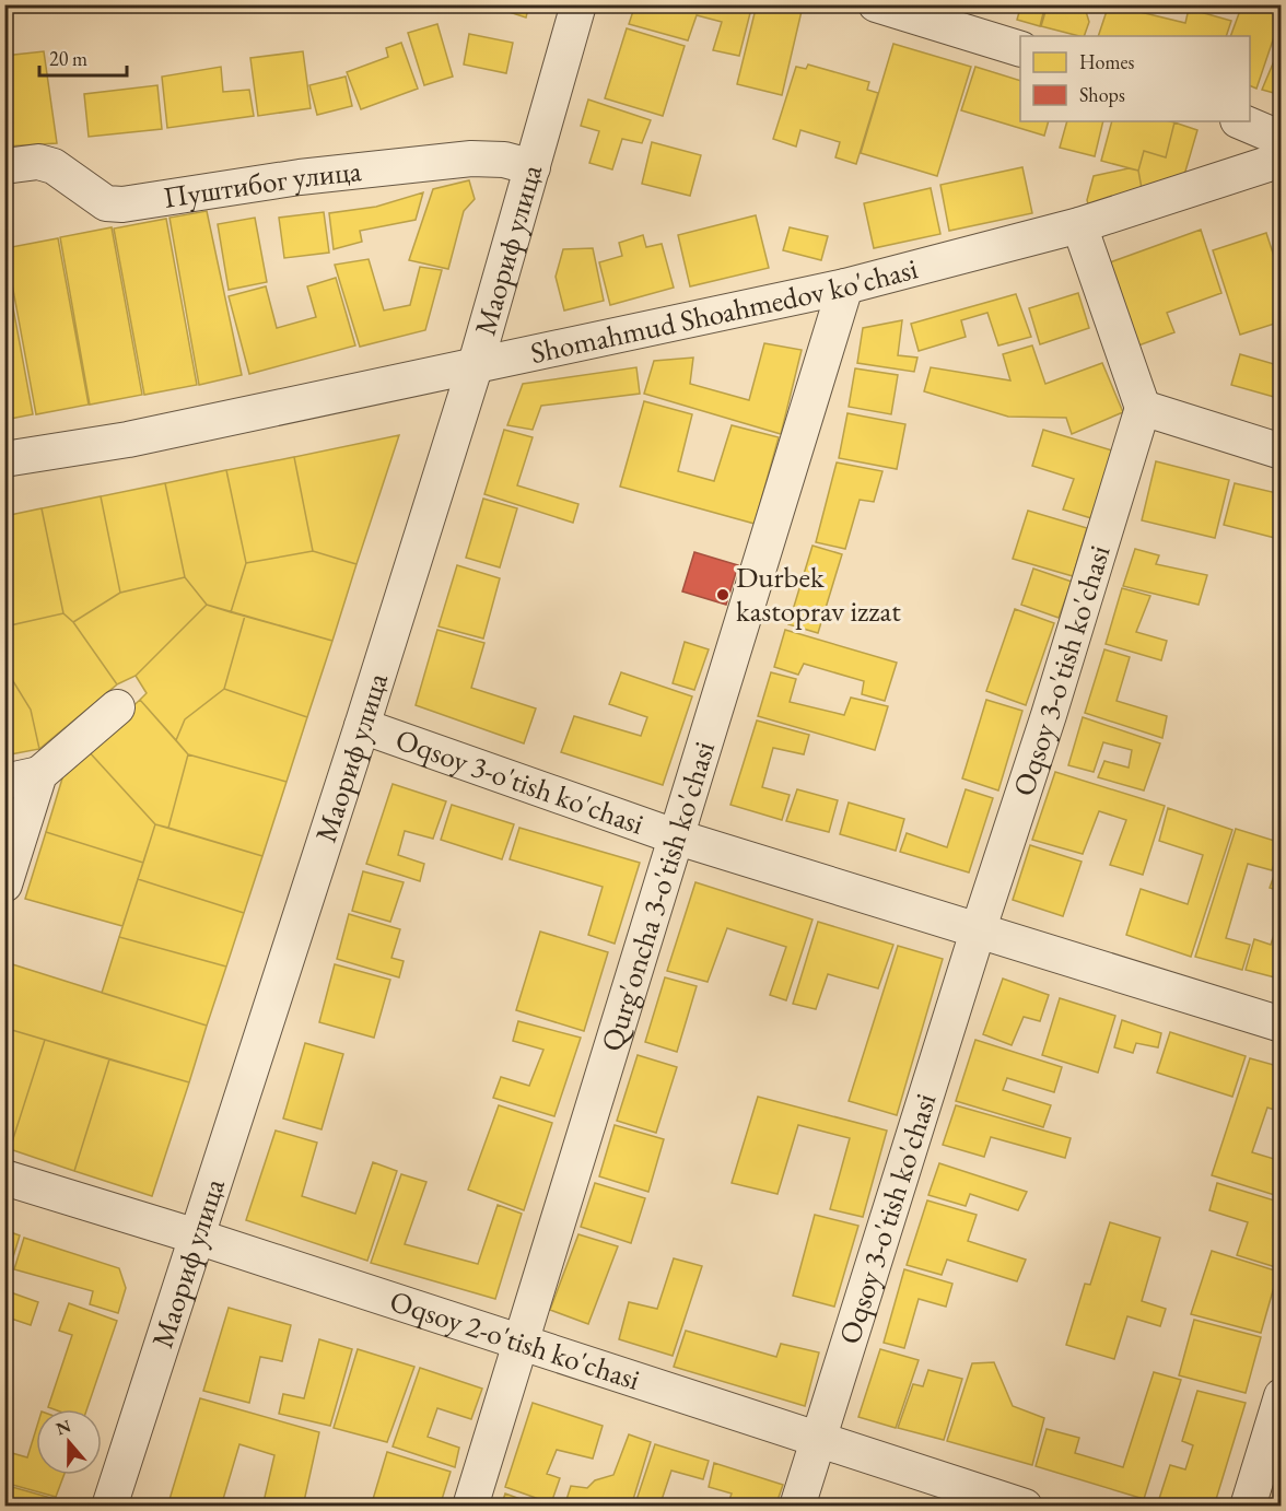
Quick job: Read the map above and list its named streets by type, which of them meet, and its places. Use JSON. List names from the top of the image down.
{
  "streets": {
    "street": [
      "Пуштибог улица",
      "Маориф улица",
      "Shomahmud Shoahmedov ko'chasi",
      "Oqsoy 3-o'tish ko'chasi",
      "Qurg'oncha 3-o'tish ko'chasi",
      "Oqsoy 2-o'tish ko'chasi"
    ]
  },
  "crossings": [
    ["Пуштибог улица", "Маориф улица"],
    ["Маориф улица", "Shomahmud Shoahmedov ko'chasi"],
    ["Маориф улица", "Oqsoy 3-o'tish ko'chasi"],
    ["Маориф улица", "Oqsoy 2-o'tish ko'chasi"],
    ["Shomahmud Shoahmedov ko'chasi", "Qurg'oncha 3-o'tish ko'chasi"],
    ["Oqsoy 3-o'tish ko'chasi", "Qurg'oncha 3-o'tish ko'chasi"],
    ["Oqsoy 3-o'tish ko'chasi", "Oqsoy 2-o'tish ko'chasi"],
    ["Qurg'oncha 3-o'tish ko'chasi", "Oqsoy 2-o'tish ko'chasi"]
  ],
  "places": ["Durbek kastoprav izzat"],
  "legend": ["Homes", "Shops"],
  "scale_bar": "20 m",
  "north": "top"
}
